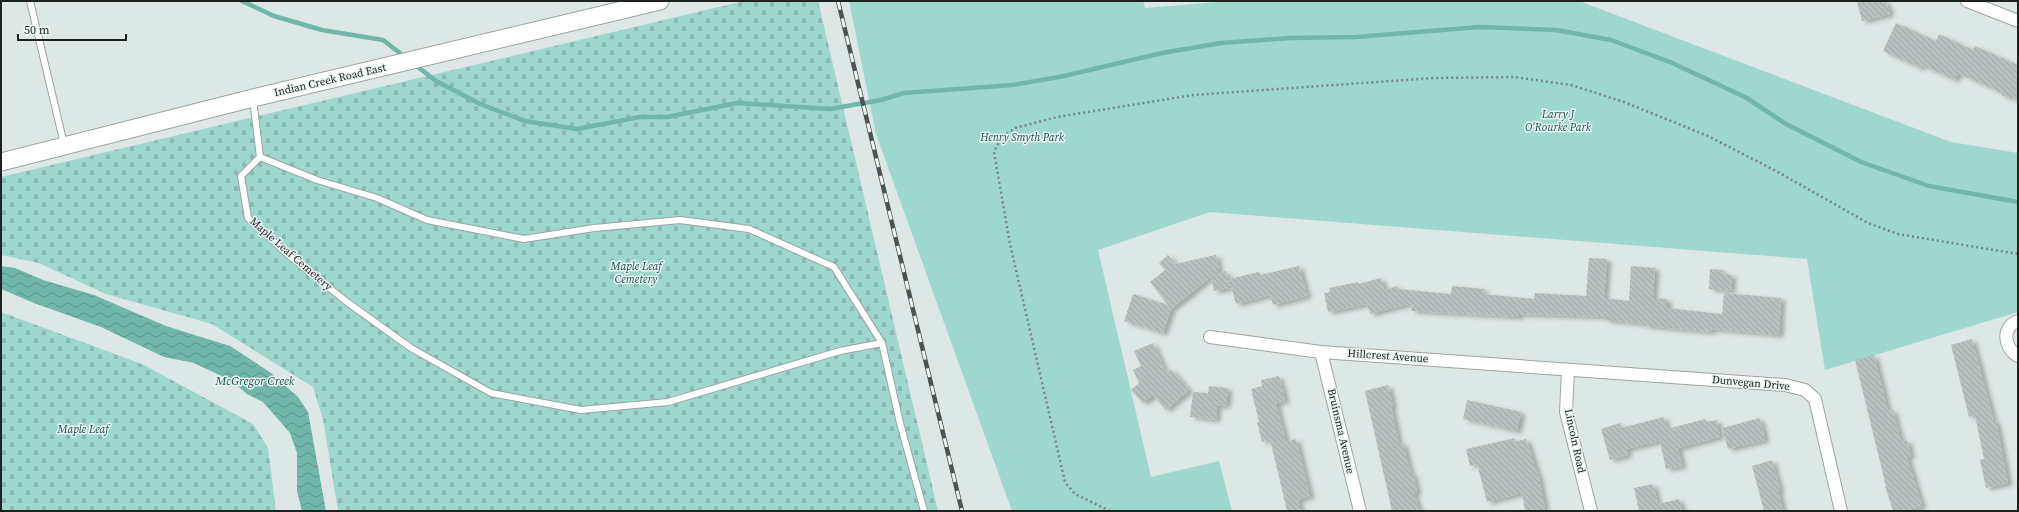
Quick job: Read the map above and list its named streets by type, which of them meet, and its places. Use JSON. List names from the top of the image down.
{
  "streets": {
    "main road": ["Indian Creek Road East"],
    "street": [
      "Hillcrest Avenue",
      "Dunvegan Drive",
      "Bruinsma Avenue",
      "Lincoln Road"
    ],
    "lane": ["Maple Leaf Cemetery"]
  },
  "crossings": [
    ["Hillcrest Avenue", "Dunvegan Drive"],
    ["Hillcrest Avenue", "Bruinsma Avenue"],
    ["Hillcrest Avenue", "Lincoln Road"],
    ["Dunvegan Drive", "Lincoln Road"]
  ],
  "water": ["McGregor Creek"],
  "parks": [
    "Larry J O'Rourke Park",
    "Henry Smyth Park",
    "Maple Leaf Cemetery",
    "Maple Leaf"
  ],
  "scale_bar": "50 m"
}
